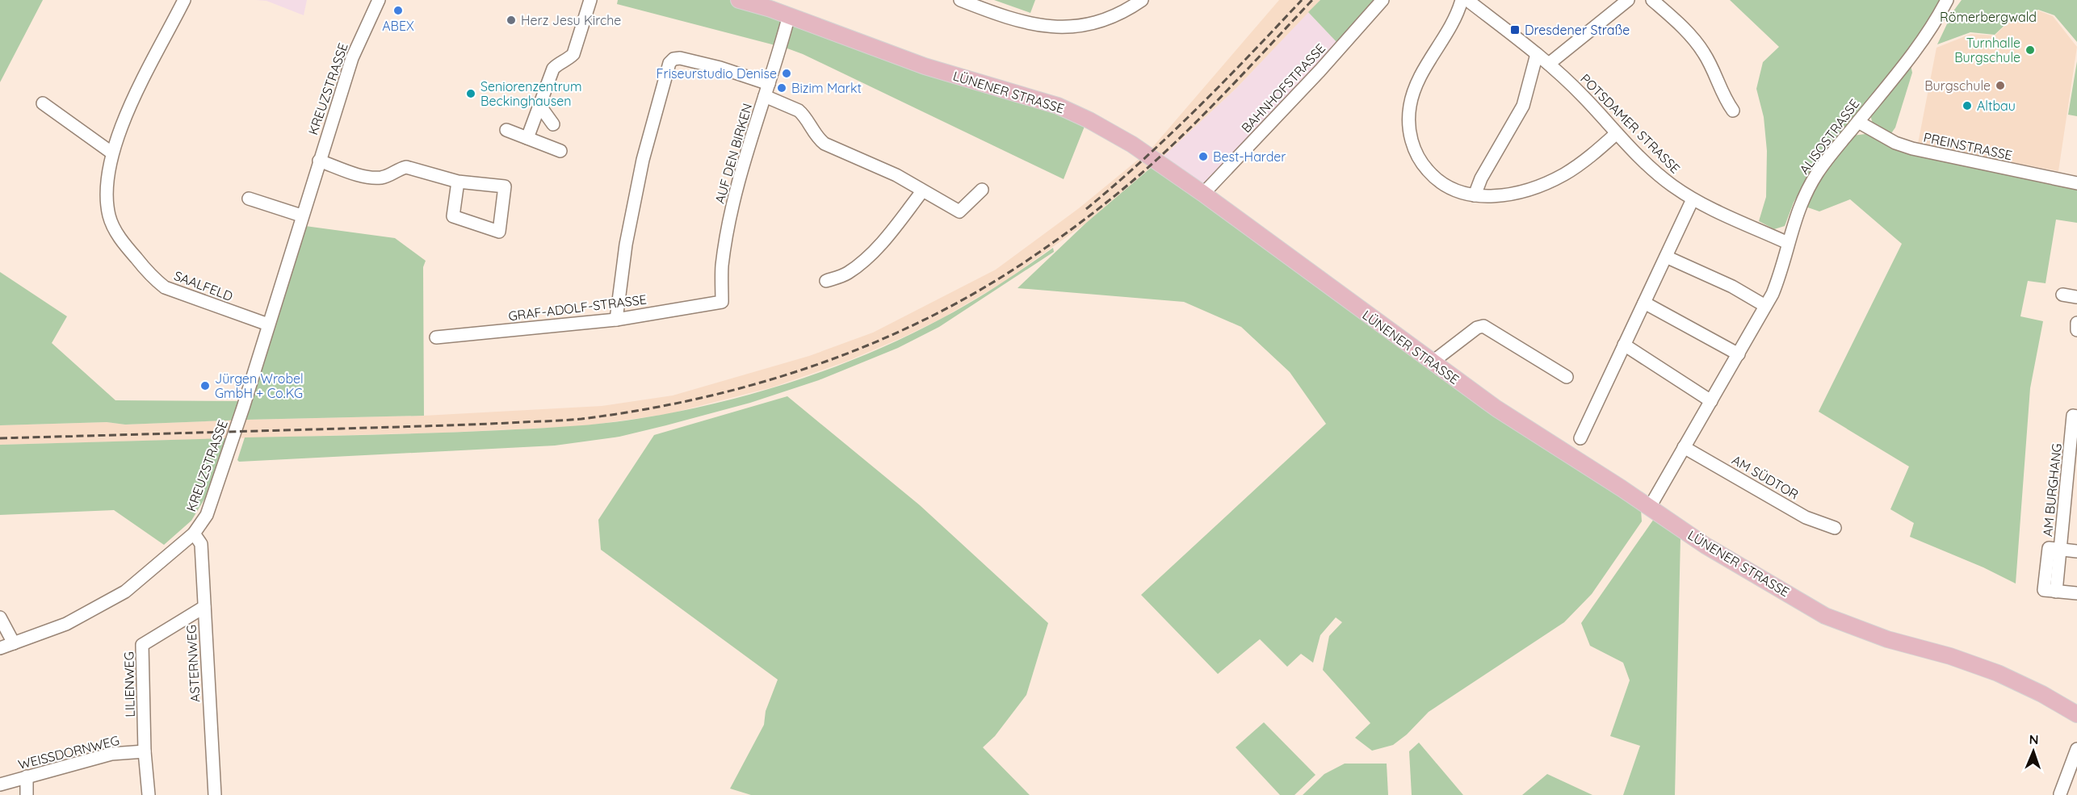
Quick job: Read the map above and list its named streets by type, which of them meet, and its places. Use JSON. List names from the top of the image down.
{
  "streets": {
    "main road": ["LÜNENER STRASSE"],
    "street": [
      "BAHNHOFSTRASSE",
      "KREUZSTRASSE",
      "POTSDAMER STRASSE",
      "ALISOSTRASSE",
      "PREINSTRASSE",
      "AUF DEN BIRKEN",
      "SAALFELD",
      "GRAF-ADOLF-STRASSE",
      "AM SÜDTOR",
      "AM BURGHANG",
      "ASTERNWEG",
      "LILIENWEG",
      "WEISSDORNWEG"
    ]
  },
  "crossings": [
    ["BAHNHOFSTRASSE", "LÜNENER STRASSE"],
    ["KREUZSTRASSE", "SAALFELD"],
    ["KREUZSTRASSE", "ASTERNWEG"],
    ["LÜNENER STRASSE", "ALISOSTRASSE"],
    ["LÜNENER STRASSE", "AUF DEN BIRKEN"],
    ["POTSDAMER STRASSE", "ALISOSTRASSE"],
    ["ALISOSTRASSE", "PREINSTRASSE"],
    ["ALISOSTRASSE", "AM SÜDTOR"],
    ["AUF DEN BIRKEN", "GRAF-ADOLF-STRASSE"],
    ["ASTERNWEG", "LILIENWEG"],
    ["LILIENWEG", "WEISSDORNWEG"]
  ],
  "parks": ["Römerbergwald"],
  "places": {
    "other": [
      "ABEX",
      "Herz Jesu Kirche",
      "Turnhalle Burgschule",
      "Friseurstudio Denise",
      "Burgschule",
      "Bizim Markt",
      "Seniorenzentrum Beckinghausen",
      "Altbau",
      "Best-Harder",
      "Jürgen Wrobel GmbH + Co.KG"
    ],
    "transit": ["Dresdener Straße"]
  },
  "north": "top"
}
